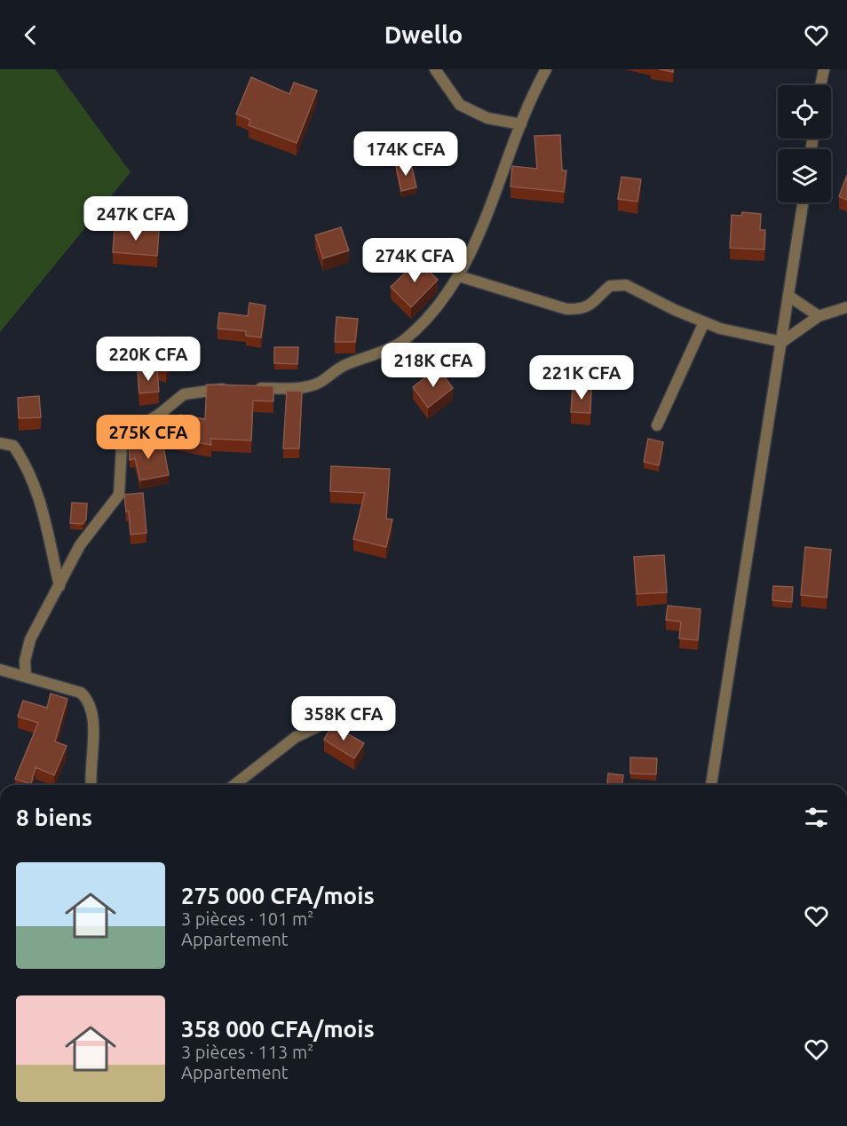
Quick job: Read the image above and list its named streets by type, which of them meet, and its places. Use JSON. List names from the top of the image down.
{
  "page": {
    "header": "Dwello",
    "price": [
      "174K CFA",
      "247K CFA",
      "274K CFA",
      "220K CFA",
      "218K CFA",
      "221K CFA",
      "275K CFA",
      "358K CFA"
    ],
    "heading": "8 biens",
    "list": [
      {
        "name": "275 000 CFA/mois",
        "note": "3 pièces · 101 m² · Appartement"
      },
      {
        "name": "358 000 CFA/mois",
        "note": "3 pièces · 113 m² · Appartement"
      }
    ]
  }
}
